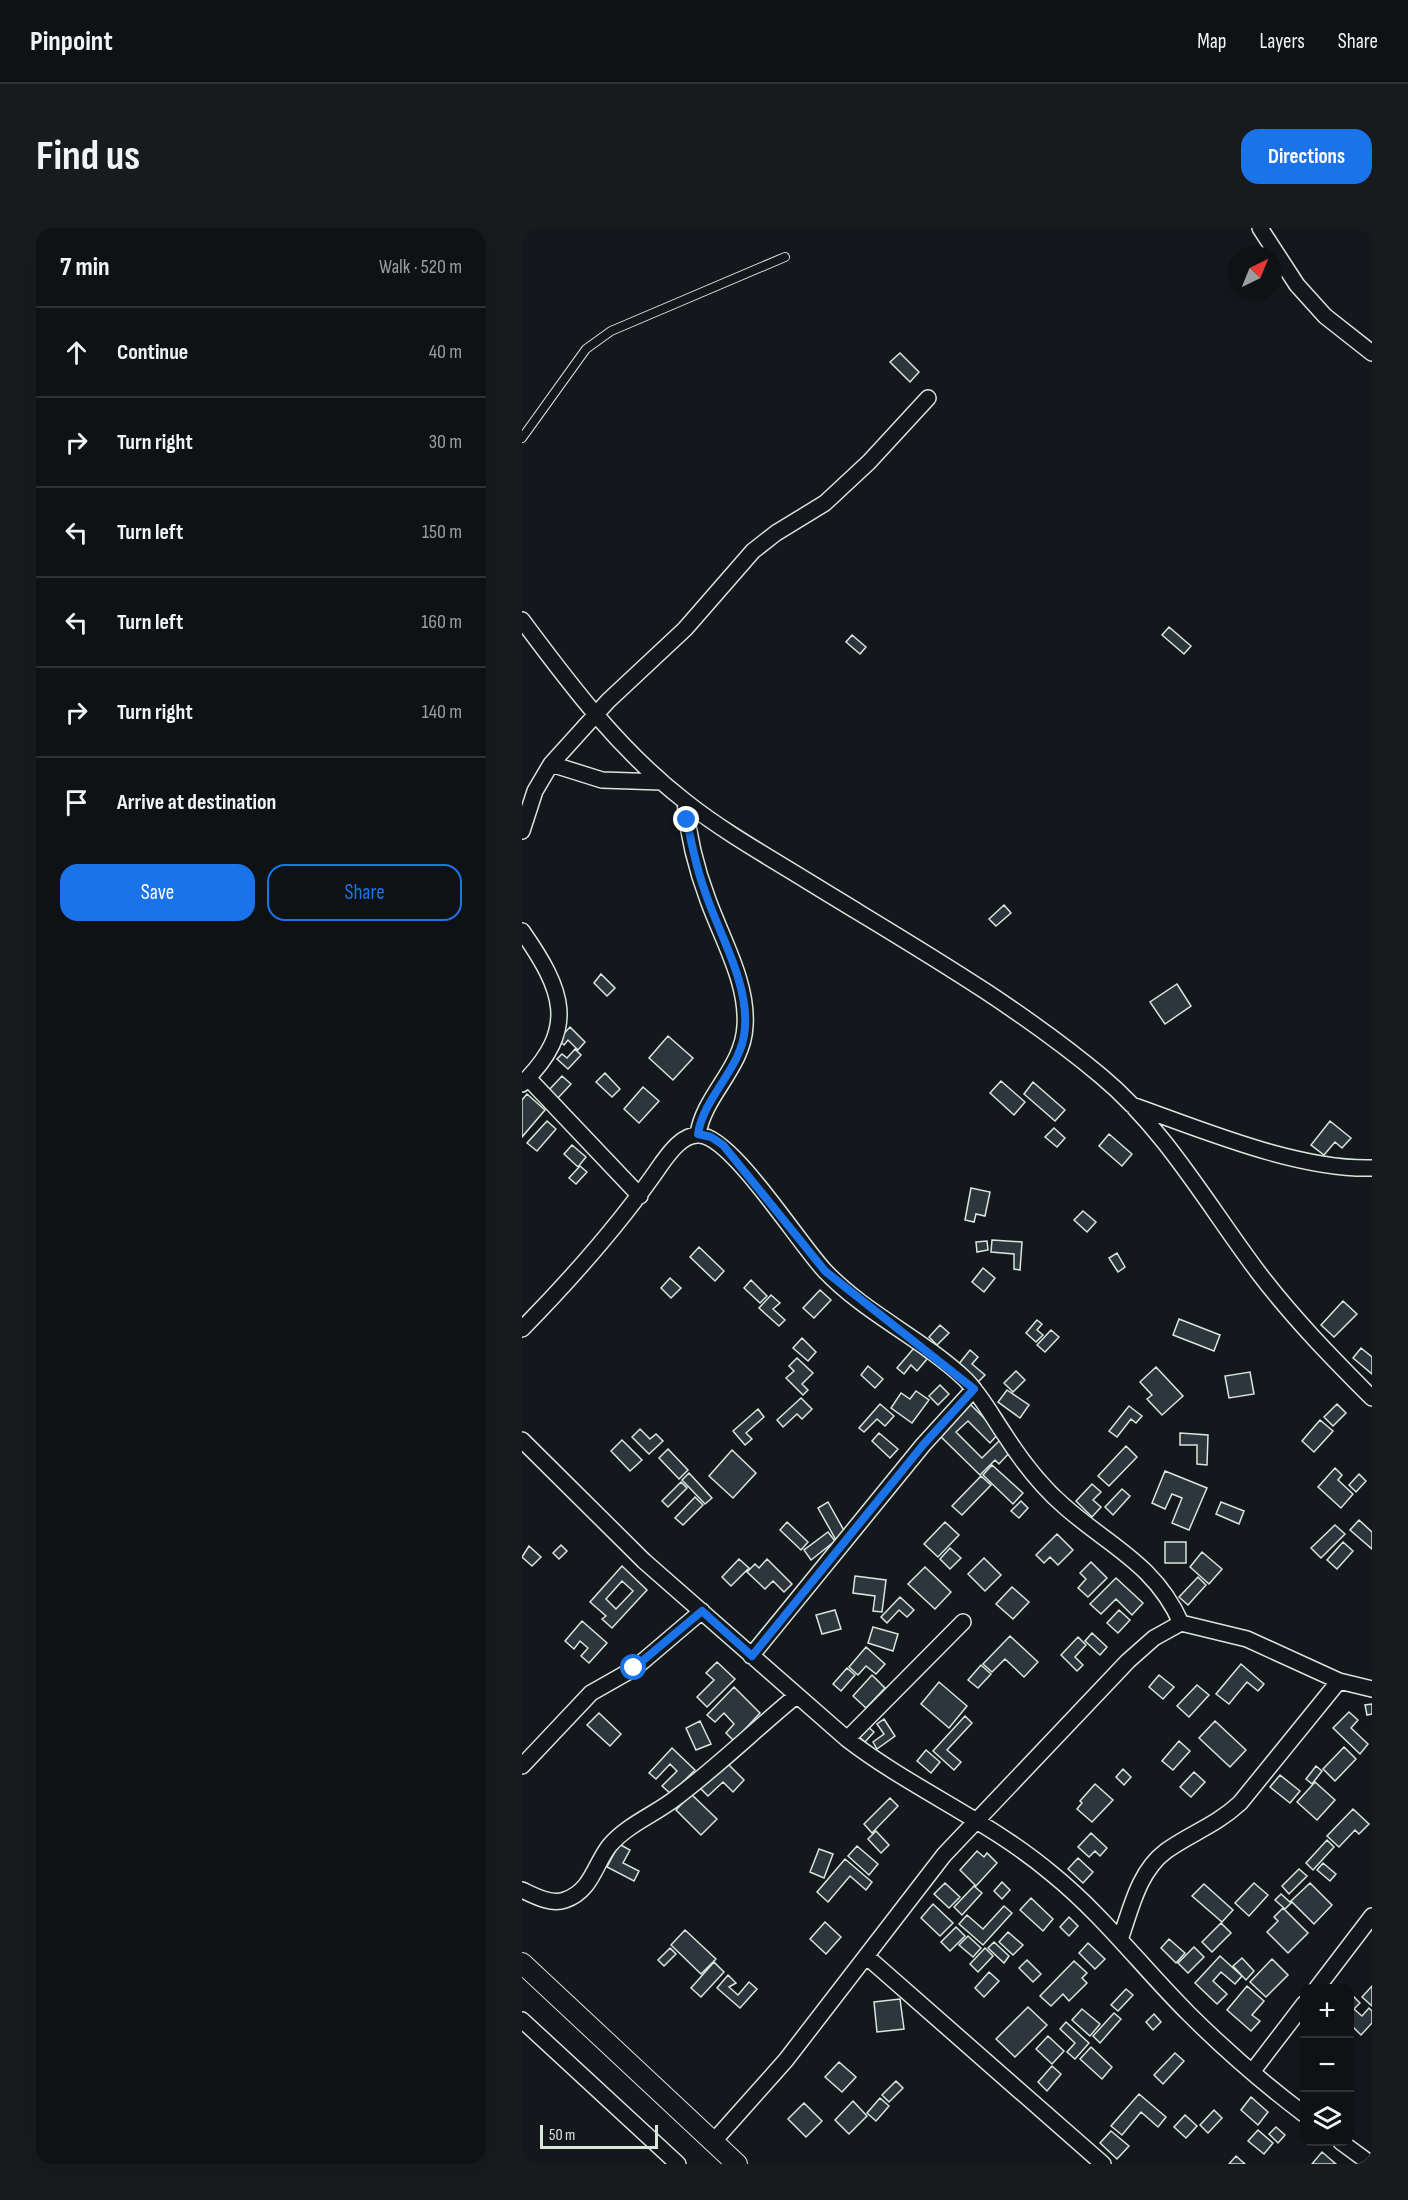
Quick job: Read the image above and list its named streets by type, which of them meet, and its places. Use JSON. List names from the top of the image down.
{
  "scale_bar": "50 m",
  "north": "top right",
  "page": {
    "header": "Pinpoint",
    "nav": ["Map", "Layers", "Share"],
    "buttons": [
      "Directions",
      ["Save", "Share"]
    ],
    "title": "Find us",
    "heading": ["7 min", "Walk · 520 m"],
    "list": [
      ["Continue", "40 m"],
      ["Turn right", "30 m"],
      ["Turn left", "150 m"],
      ["Turn left", "160 m"],
      ["Turn right", "140 m"],
      "Arrive at destination"
    ],
    "map_buttons": ["+", "−"],
    "scale": "50 m"
  }
}
